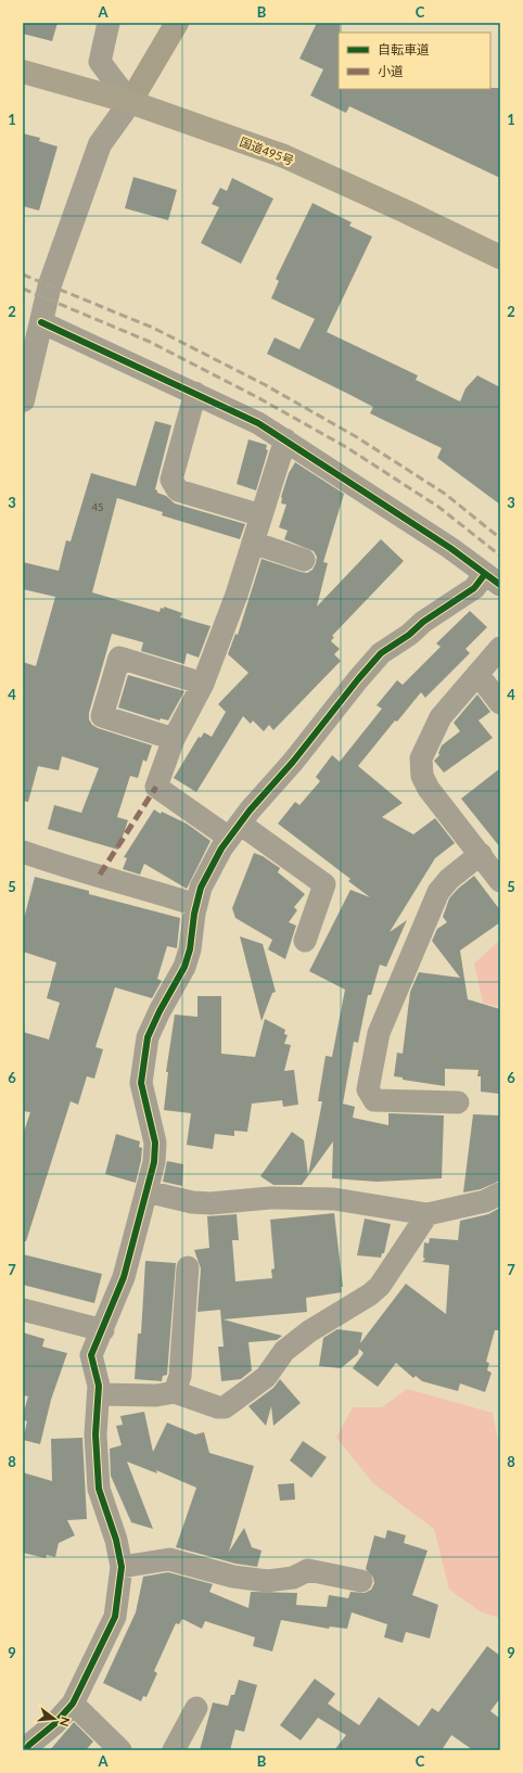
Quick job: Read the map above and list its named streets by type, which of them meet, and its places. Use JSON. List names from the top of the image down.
{
  "streets": {
    "highway": ["国道495号"]
  },
  "house_numbers": ["45"],
  "legend": ["自転車道", "小道"],
  "north": "right",
  "grid": {
    "columns": ["A", "B", "C"],
    "rows": [
      "1",
      "2",
      "3",
      "4",
      "5",
      "6",
      "7",
      "8",
      "9"
    ]
  }
}
